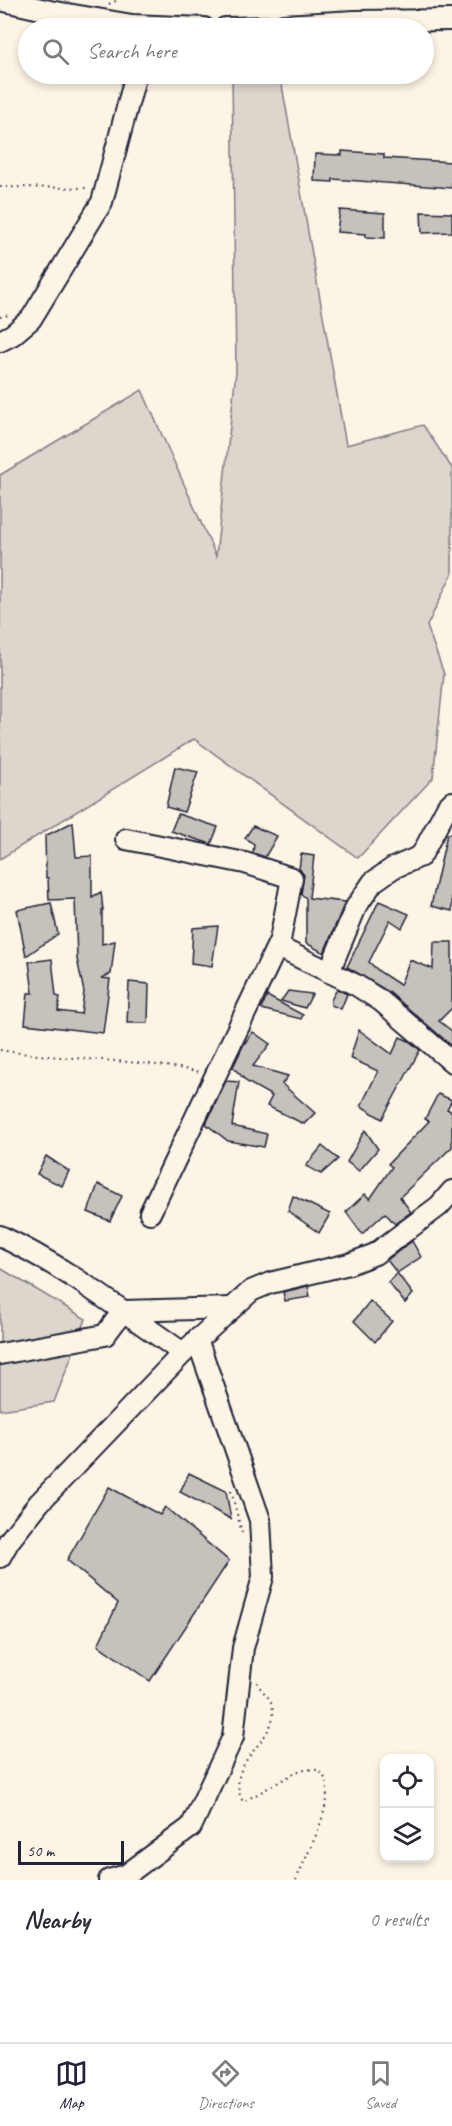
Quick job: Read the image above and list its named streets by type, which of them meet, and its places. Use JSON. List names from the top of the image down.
{
  "scale_bar": "50 m",
  "page": {
    "search": "Search here",
    "scale": "50 m",
    "heading": ["Nearby", "0 results"],
    "nav": ["Map", "Directions", "Saved"]
  }
}
